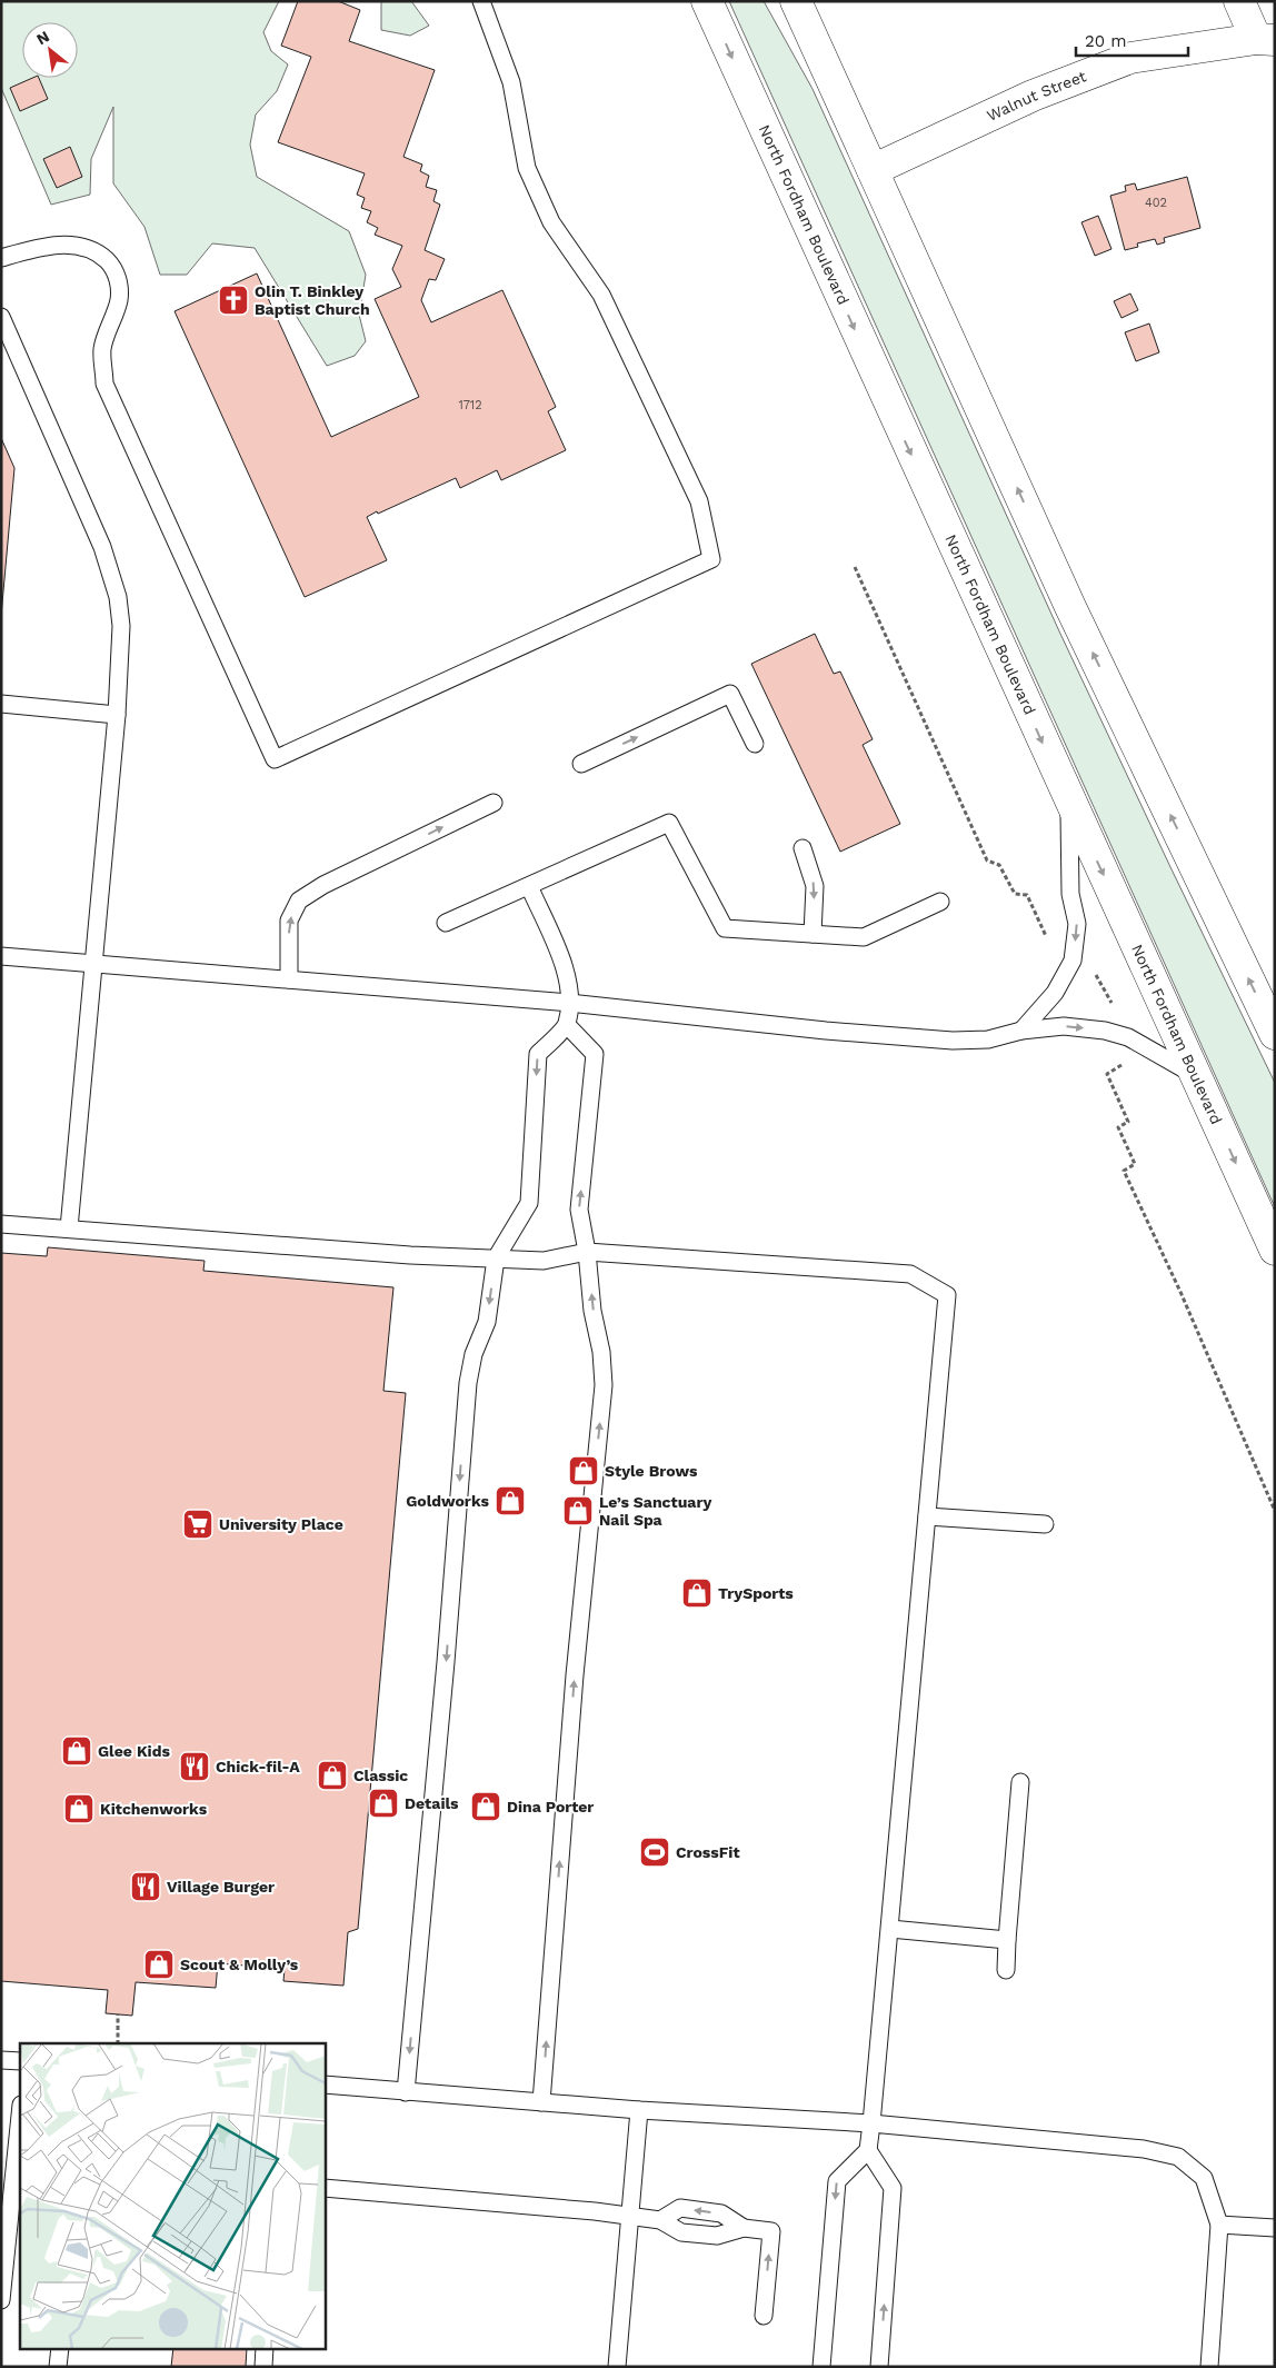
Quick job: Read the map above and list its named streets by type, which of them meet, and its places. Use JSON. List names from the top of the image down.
{
  "streets": {
    "main road": ["Walnut Street", "North Fordham Boulevard"]
  },
  "places": {
    "church": ["Olin T. Binkley Baptist Church"],
    "shop": [
      "Style Brows",
      "Goldworks",
      "Le’s Sanctuary Nail Spa",
      "TrySports",
      "Glee Kids",
      "Classic",
      "Details",
      "Dina Porter",
      "Kitchenworks",
      "Scout & Molly’s"
    ],
    "supermarket": ["University Place"],
    "restaurant": ["Chick-fil-A", "Village Burger"],
    "sports": ["CrossFit"]
  },
  "house_numbers": ["402", "1712"],
  "scale_bar": "20 m",
  "north": "top left"
}
